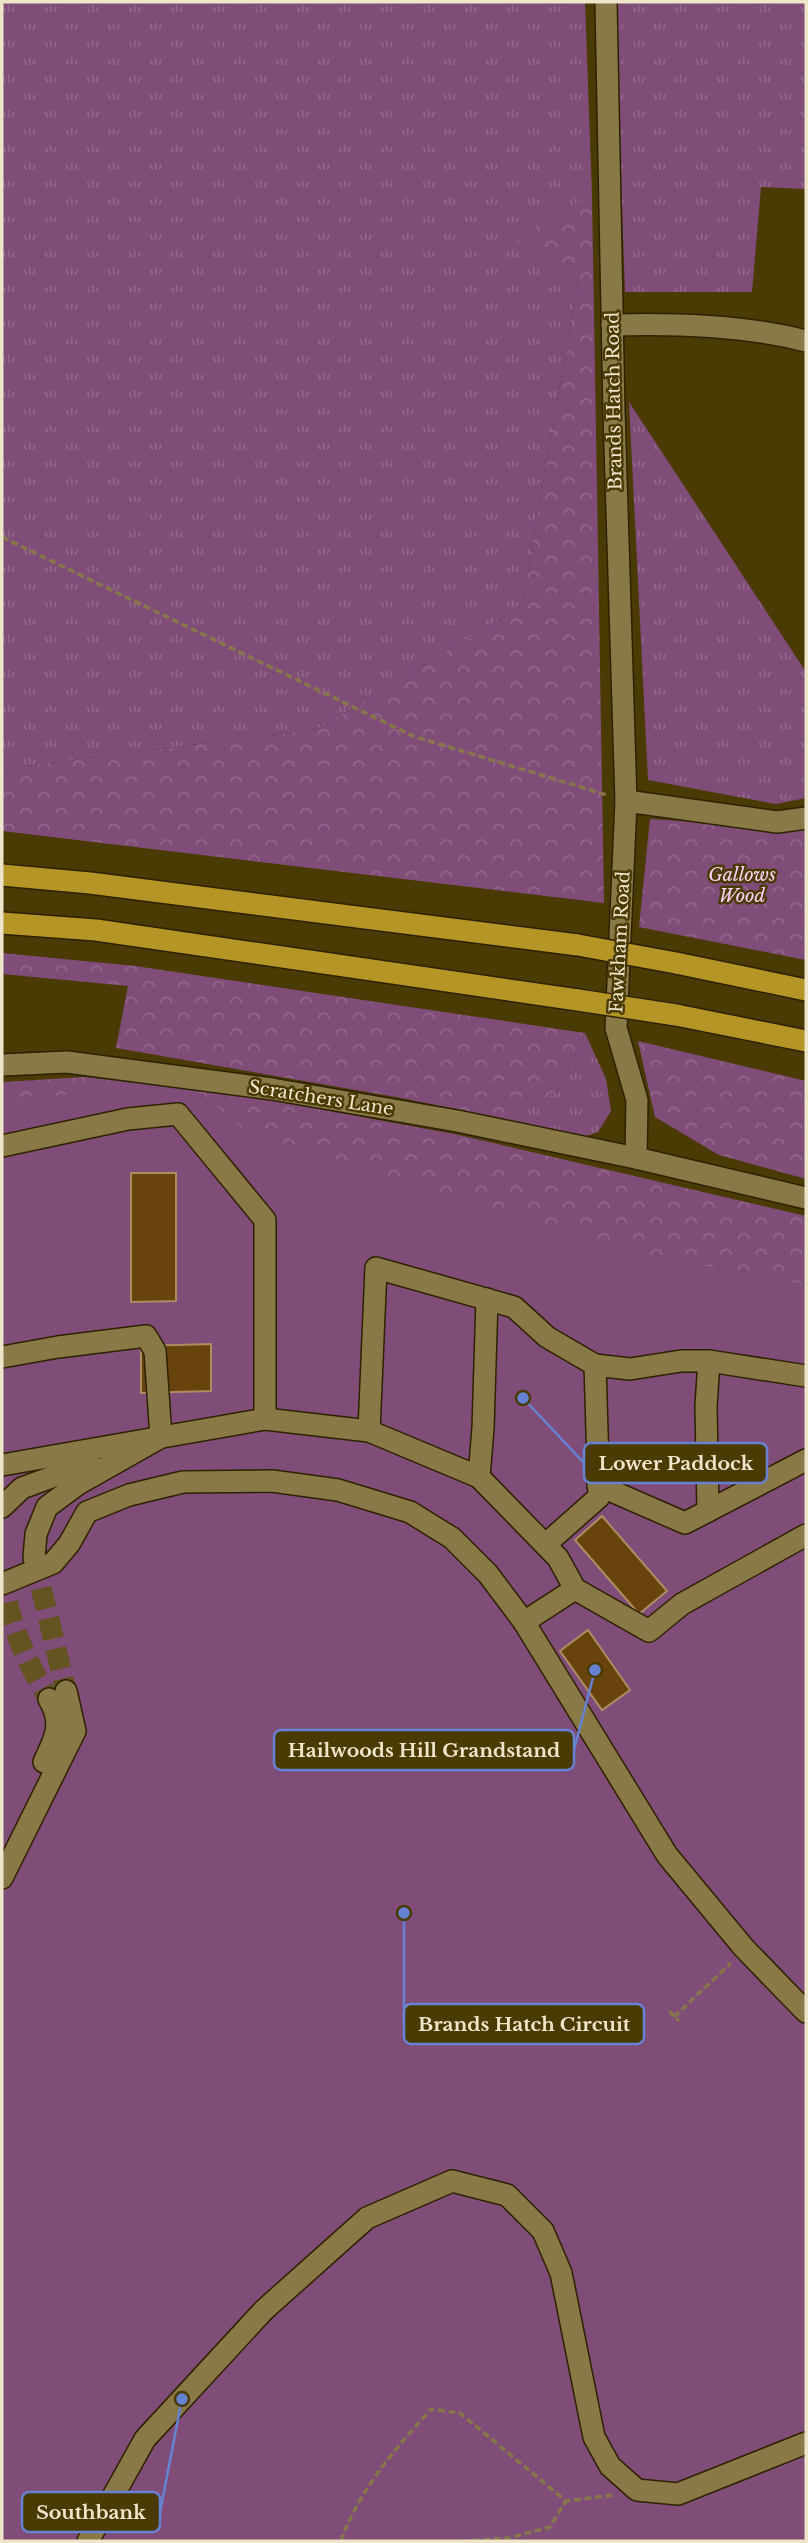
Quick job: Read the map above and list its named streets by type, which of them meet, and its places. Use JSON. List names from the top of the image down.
{
  "streets": {
    "street": ["Brands Hatch Road", "Fawkham Road", "Scratchers Lane"]
  },
  "crossings": [
    ["Brands Hatch Road", "Fawkham Road"],
    ["Fawkham Road", "Scratchers Lane"]
  ],
  "parks": ["Gallows Wood"],
  "places": [
    "Lower Paddock",
    "Hailwoods Hill Grandstand",
    "Brands Hatch Circuit",
    "Southbank"
  ]
}
